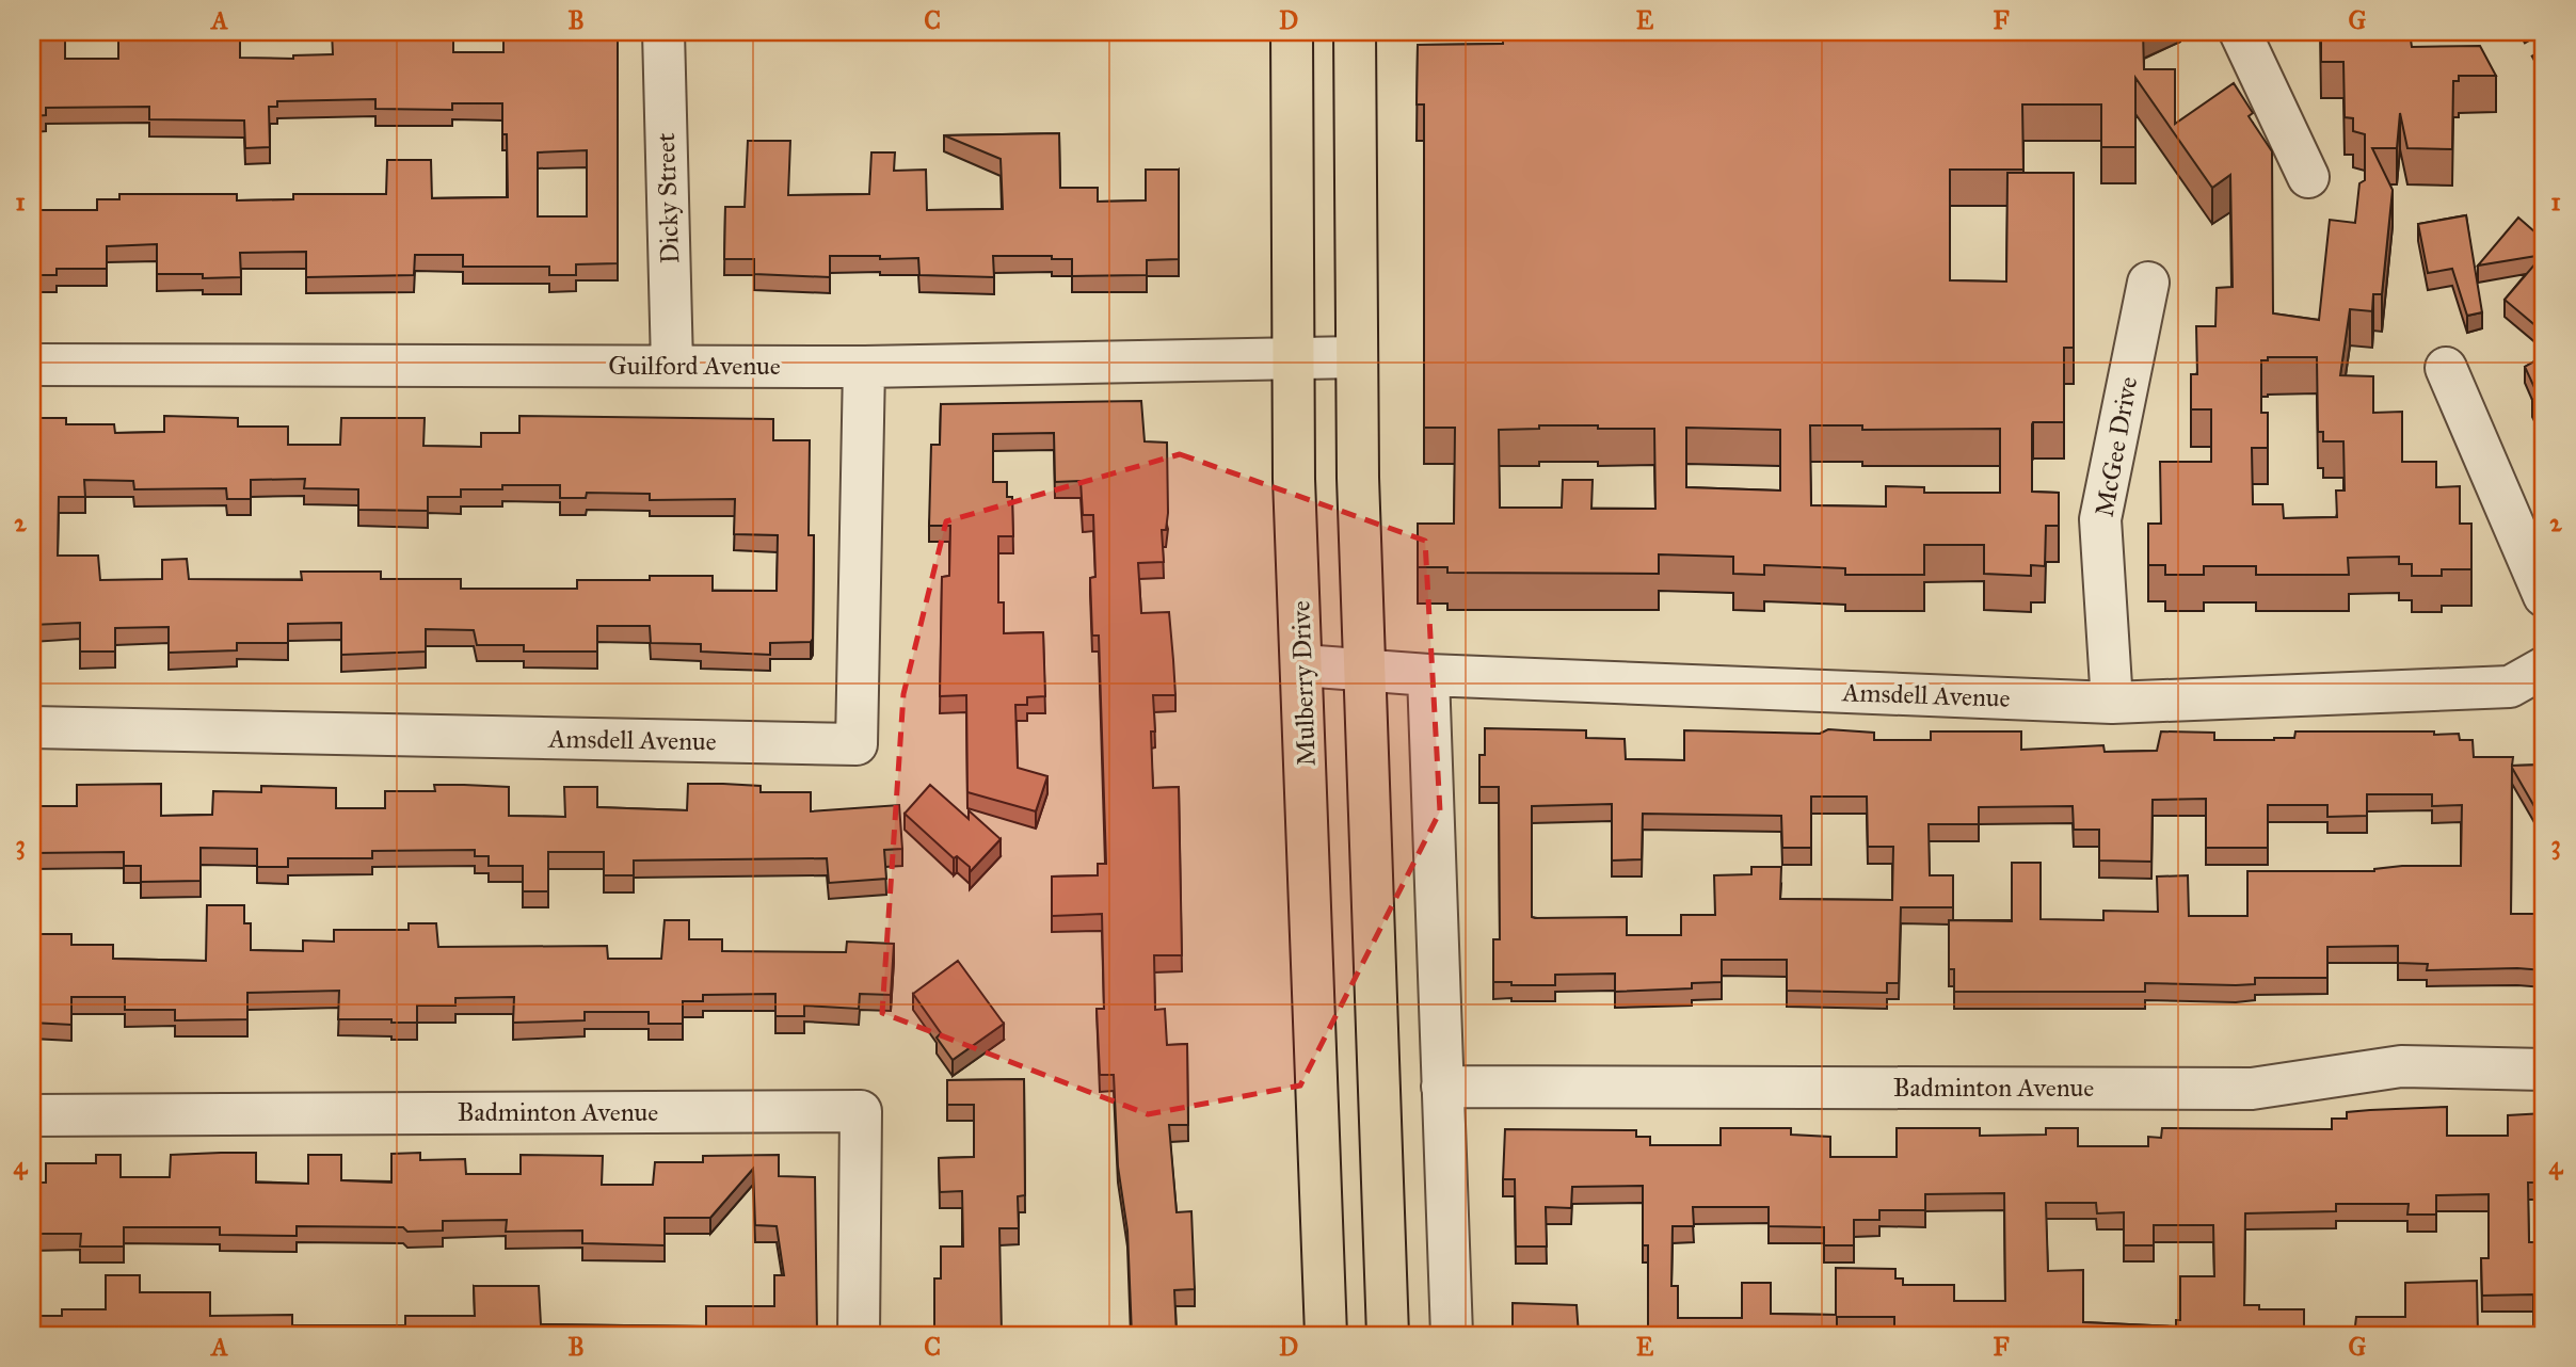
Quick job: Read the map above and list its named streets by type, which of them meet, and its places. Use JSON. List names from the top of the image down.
{
  "streets": {
    "main road": ["Mulberry Drive"],
    "street": [
      "Dicky Street",
      "Guilford Avenue",
      "McGee Drive",
      "Amsdell Avenue",
      "Badminton Avenue"
    ]
  },
  "crossings": [
    ["Dicky Street", "Guilford Avenue"],
    ["Guilford Avenue", "Mulberry Drive"],
    ["Guilford Avenue", "Amsdell Avenue"],
    ["McGee Drive", "Amsdell Avenue"],
    ["Mulberry Drive", "Amsdell Avenue"]
  ],
  "grid": {
    "columns": [
      "A",
      "B",
      "C",
      "D",
      "E",
      "F",
      "G"
    ],
    "rows": [
      "1",
      "2",
      "3",
      "4"
    ]
  }
}
